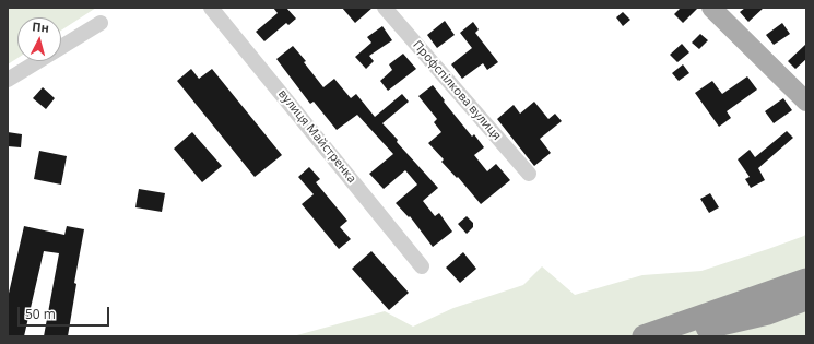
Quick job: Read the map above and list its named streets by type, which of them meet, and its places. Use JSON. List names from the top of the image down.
{
  "streets": {
    "street": ["Профспілкова вулиця", "вулиця Майстренка"]
  },
  "scale_bar": "50 m",
  "north": "top"
}
